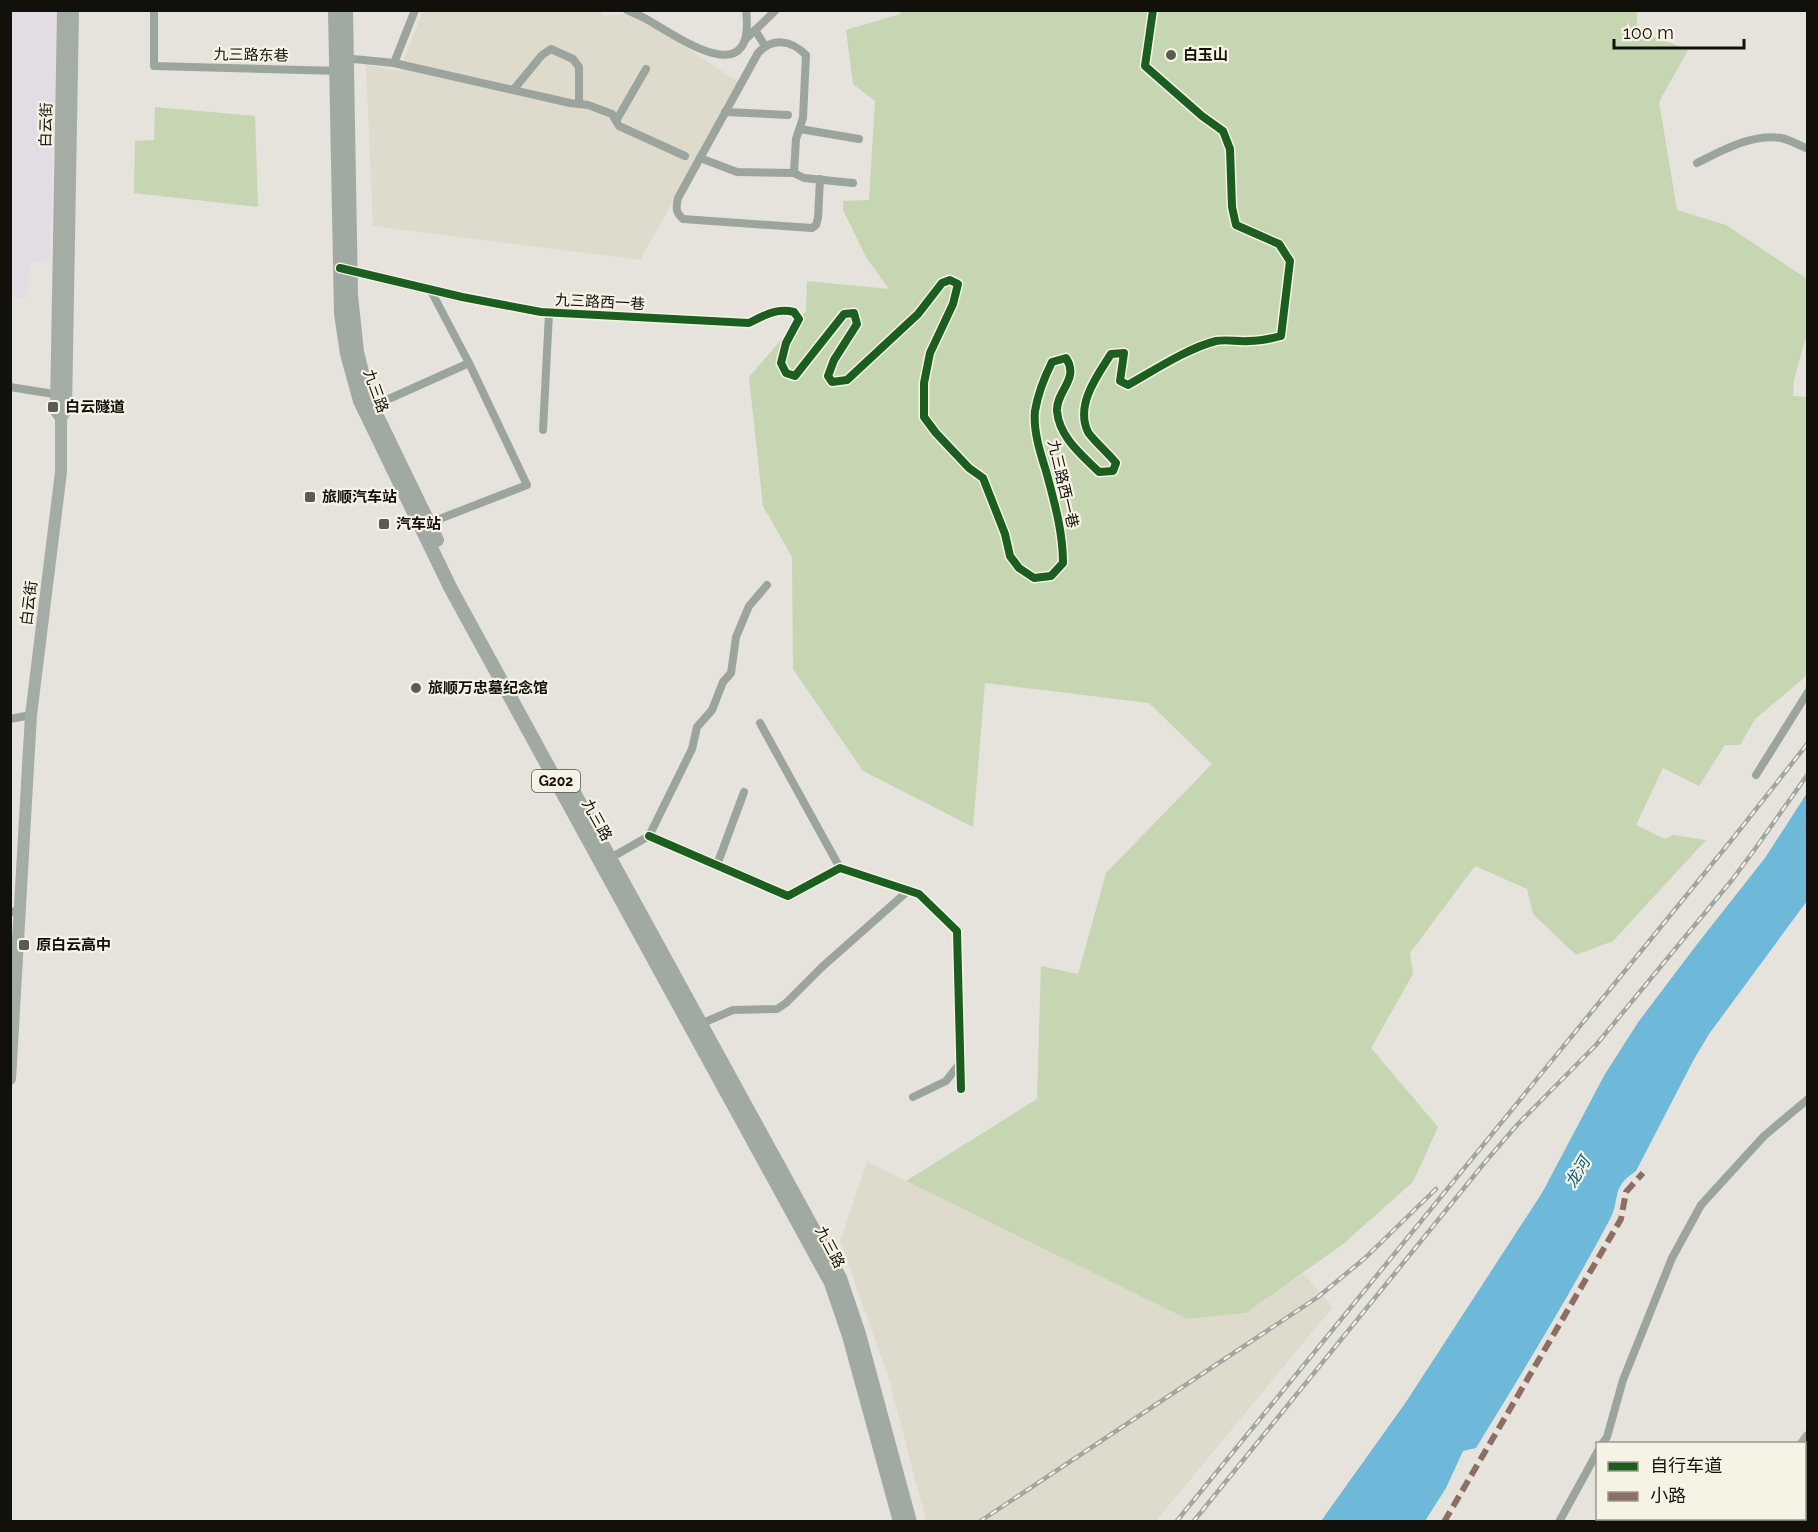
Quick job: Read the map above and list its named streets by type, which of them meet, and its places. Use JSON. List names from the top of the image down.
{
  "streets": {
    "highway": ["九三路", "G202"],
    "main road": ["白云街"],
    "street": ["九三路东巷", "九三路西一巷"]
  },
  "crossings": [
    ["九三路东巷", "九三路"],
    ["九三路西一巷", "九三路"]
  ],
  "water": ["龙河"],
  "places": {
    "other": ["白玉山", "旅顺万忠墓纪念馆"],
    "transit": [
      "白云隧道",
      "旅顺汽车站",
      "汽车站",
      "原白云高中"
    ]
  },
  "legend": ["自行车道", "小路"],
  "scale_bar": "100 m"
}
